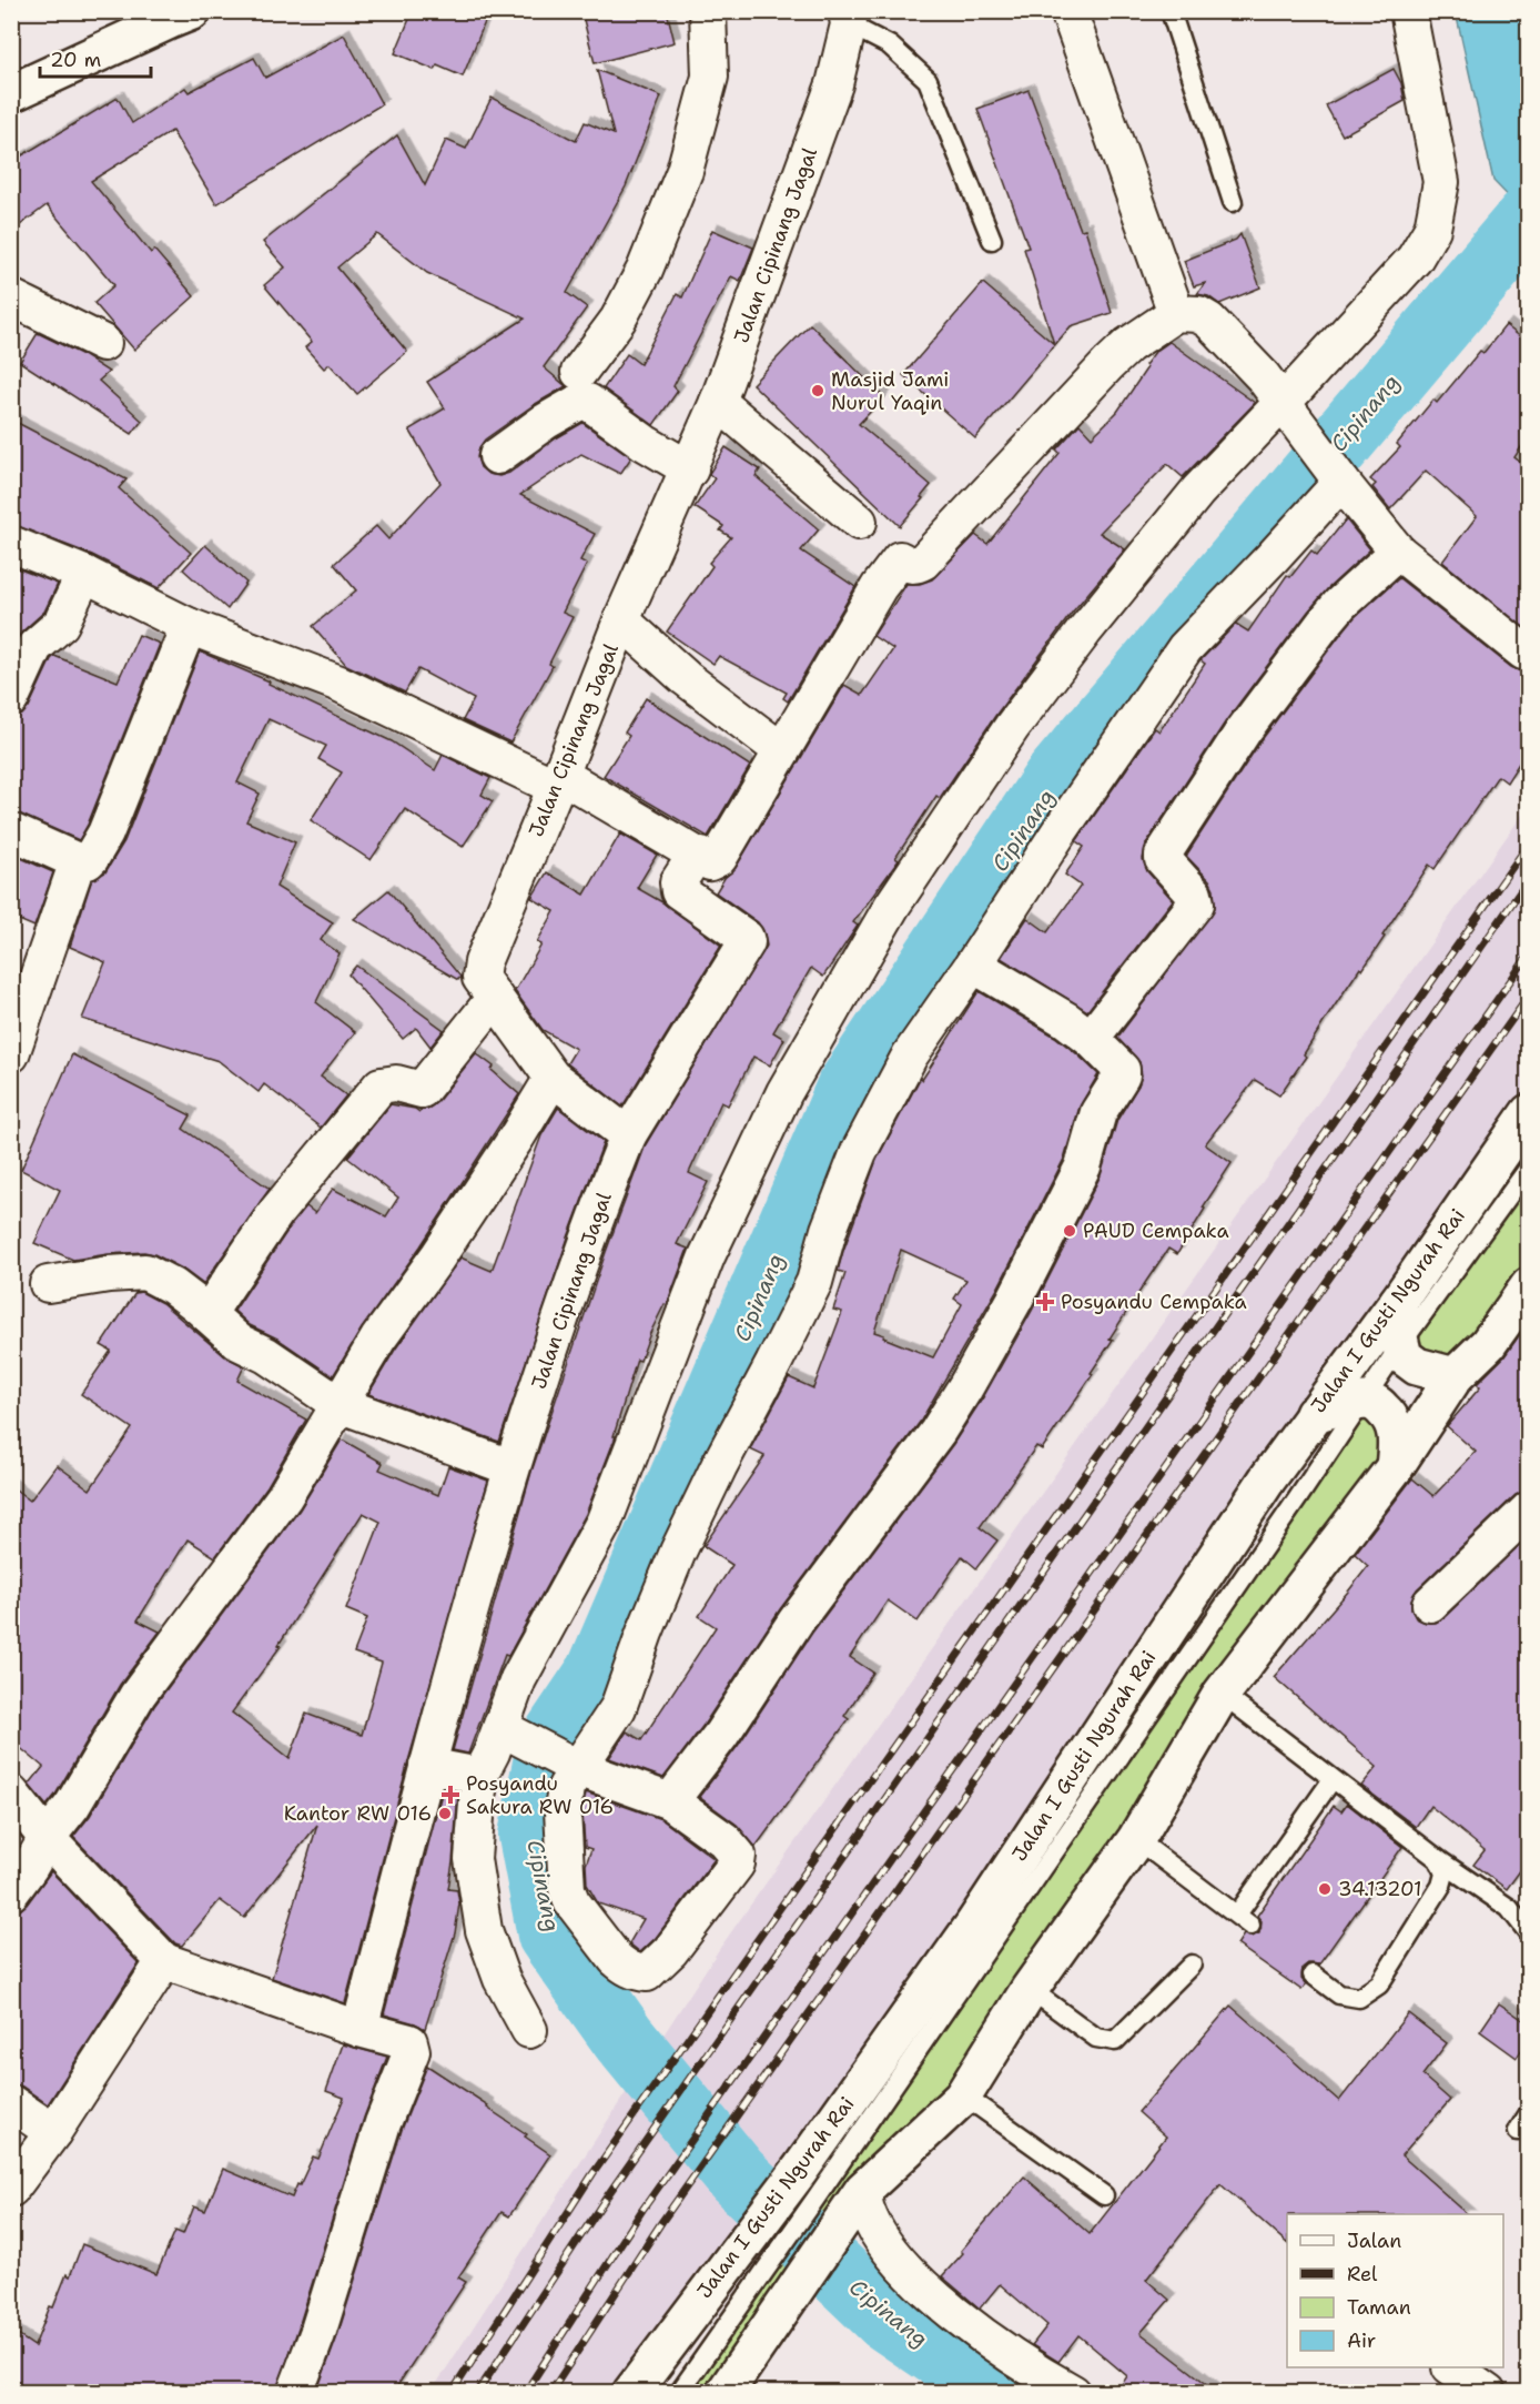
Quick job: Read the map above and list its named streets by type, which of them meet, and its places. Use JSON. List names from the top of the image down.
{
  "streets": {
    "main road": ["Jalan I Gusti Ngurah Rai"],
    "street": ["Jalan Cipinang Jagal"]
  },
  "water": ["Cipinang"],
  "places": {
    "other": [
      "Masjid Jami Nurul Yaqin",
      "PAUD Cempaka",
      "Kantor RW 016",
      "34.13201"
    ],
    "health": ["Posyandu Cempaka", "Posyandu Sakura RW 016"]
  },
  "legend": [
    "Jalan",
    "Rel",
    "Taman",
    "Air"
  ],
  "scale_bar": "20 m"
}
